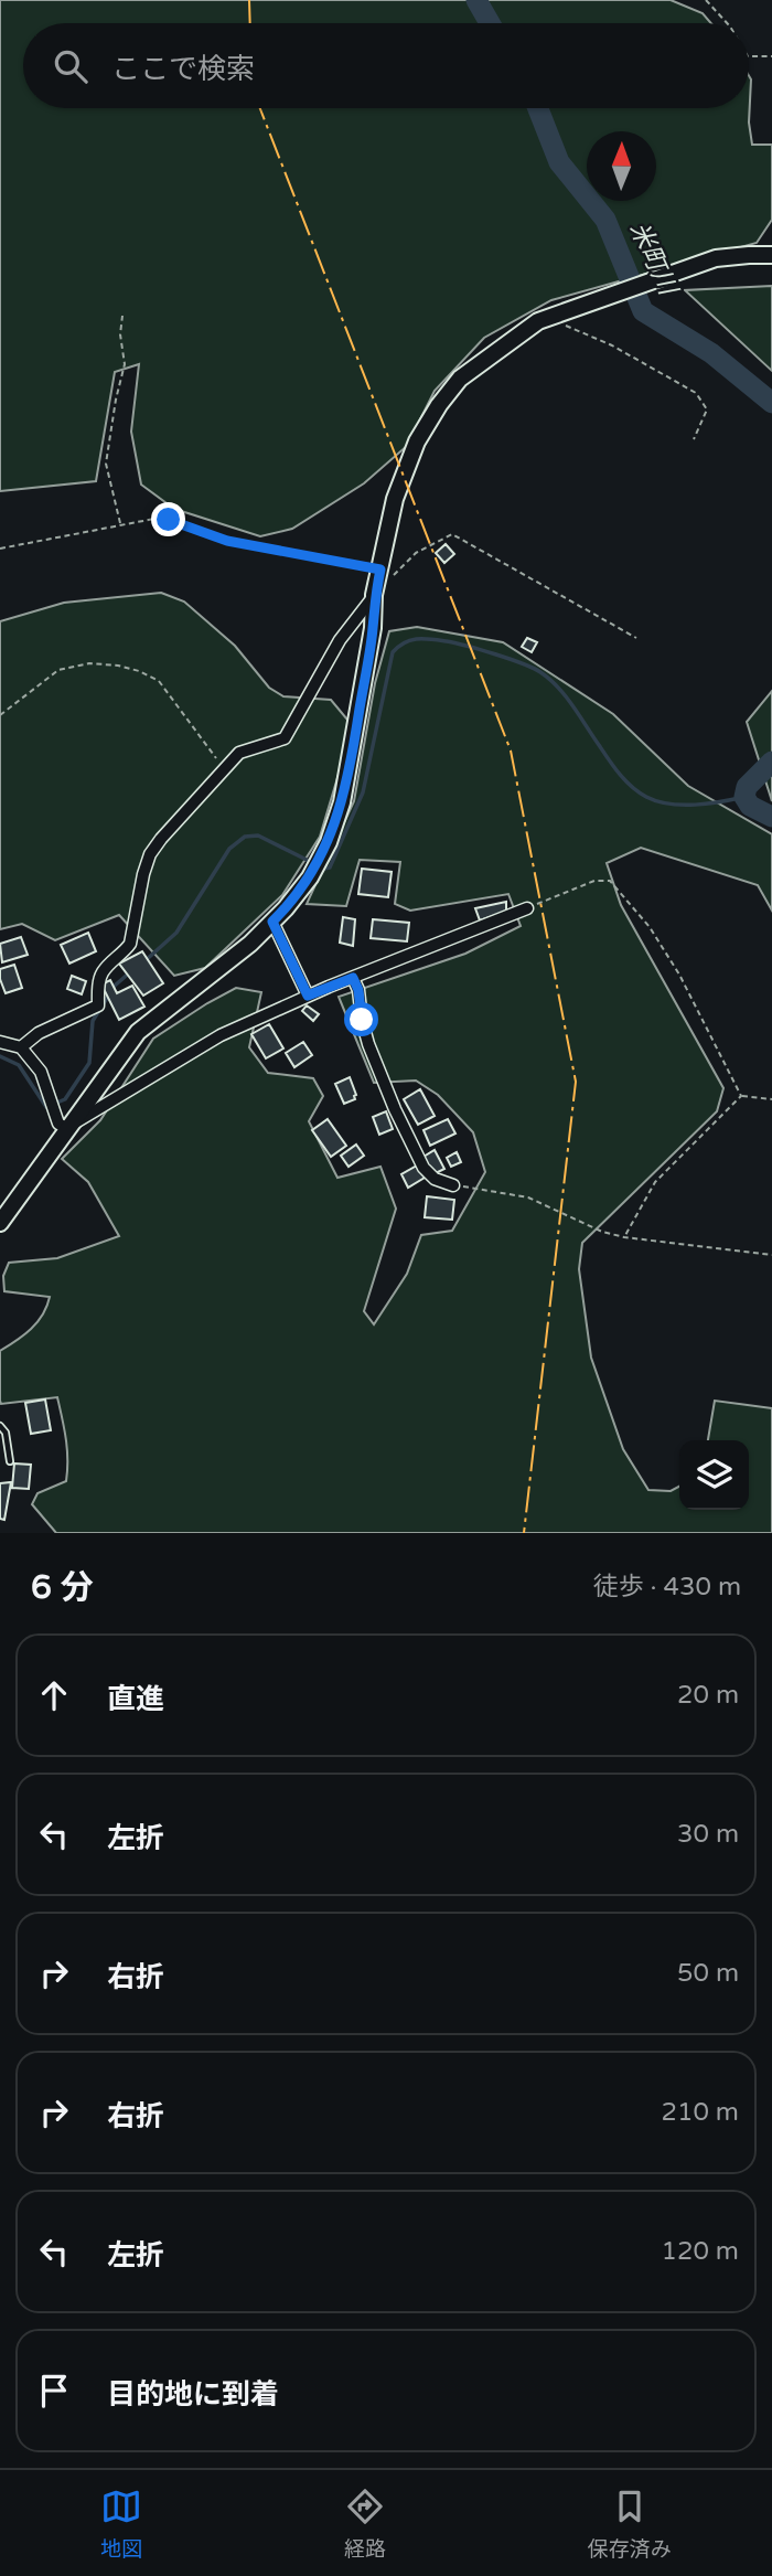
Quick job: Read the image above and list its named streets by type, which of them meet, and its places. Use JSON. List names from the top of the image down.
{
  "water": ["米町川"],
  "north": "top",
  "page": {
    "search": "ここで検索",
    "heading": ["6 分", "徒歩 · 430 m"],
    "list": [
      ["直進", "20 m"],
      ["左折", "30 m"],
      ["右折", "50 m"],
      ["右折", "210 m"],
      ["左折", "120 m"],
      "目的地に到着"
    ],
    "nav": ["地図", "経路", "保存済み"]
  }
}
